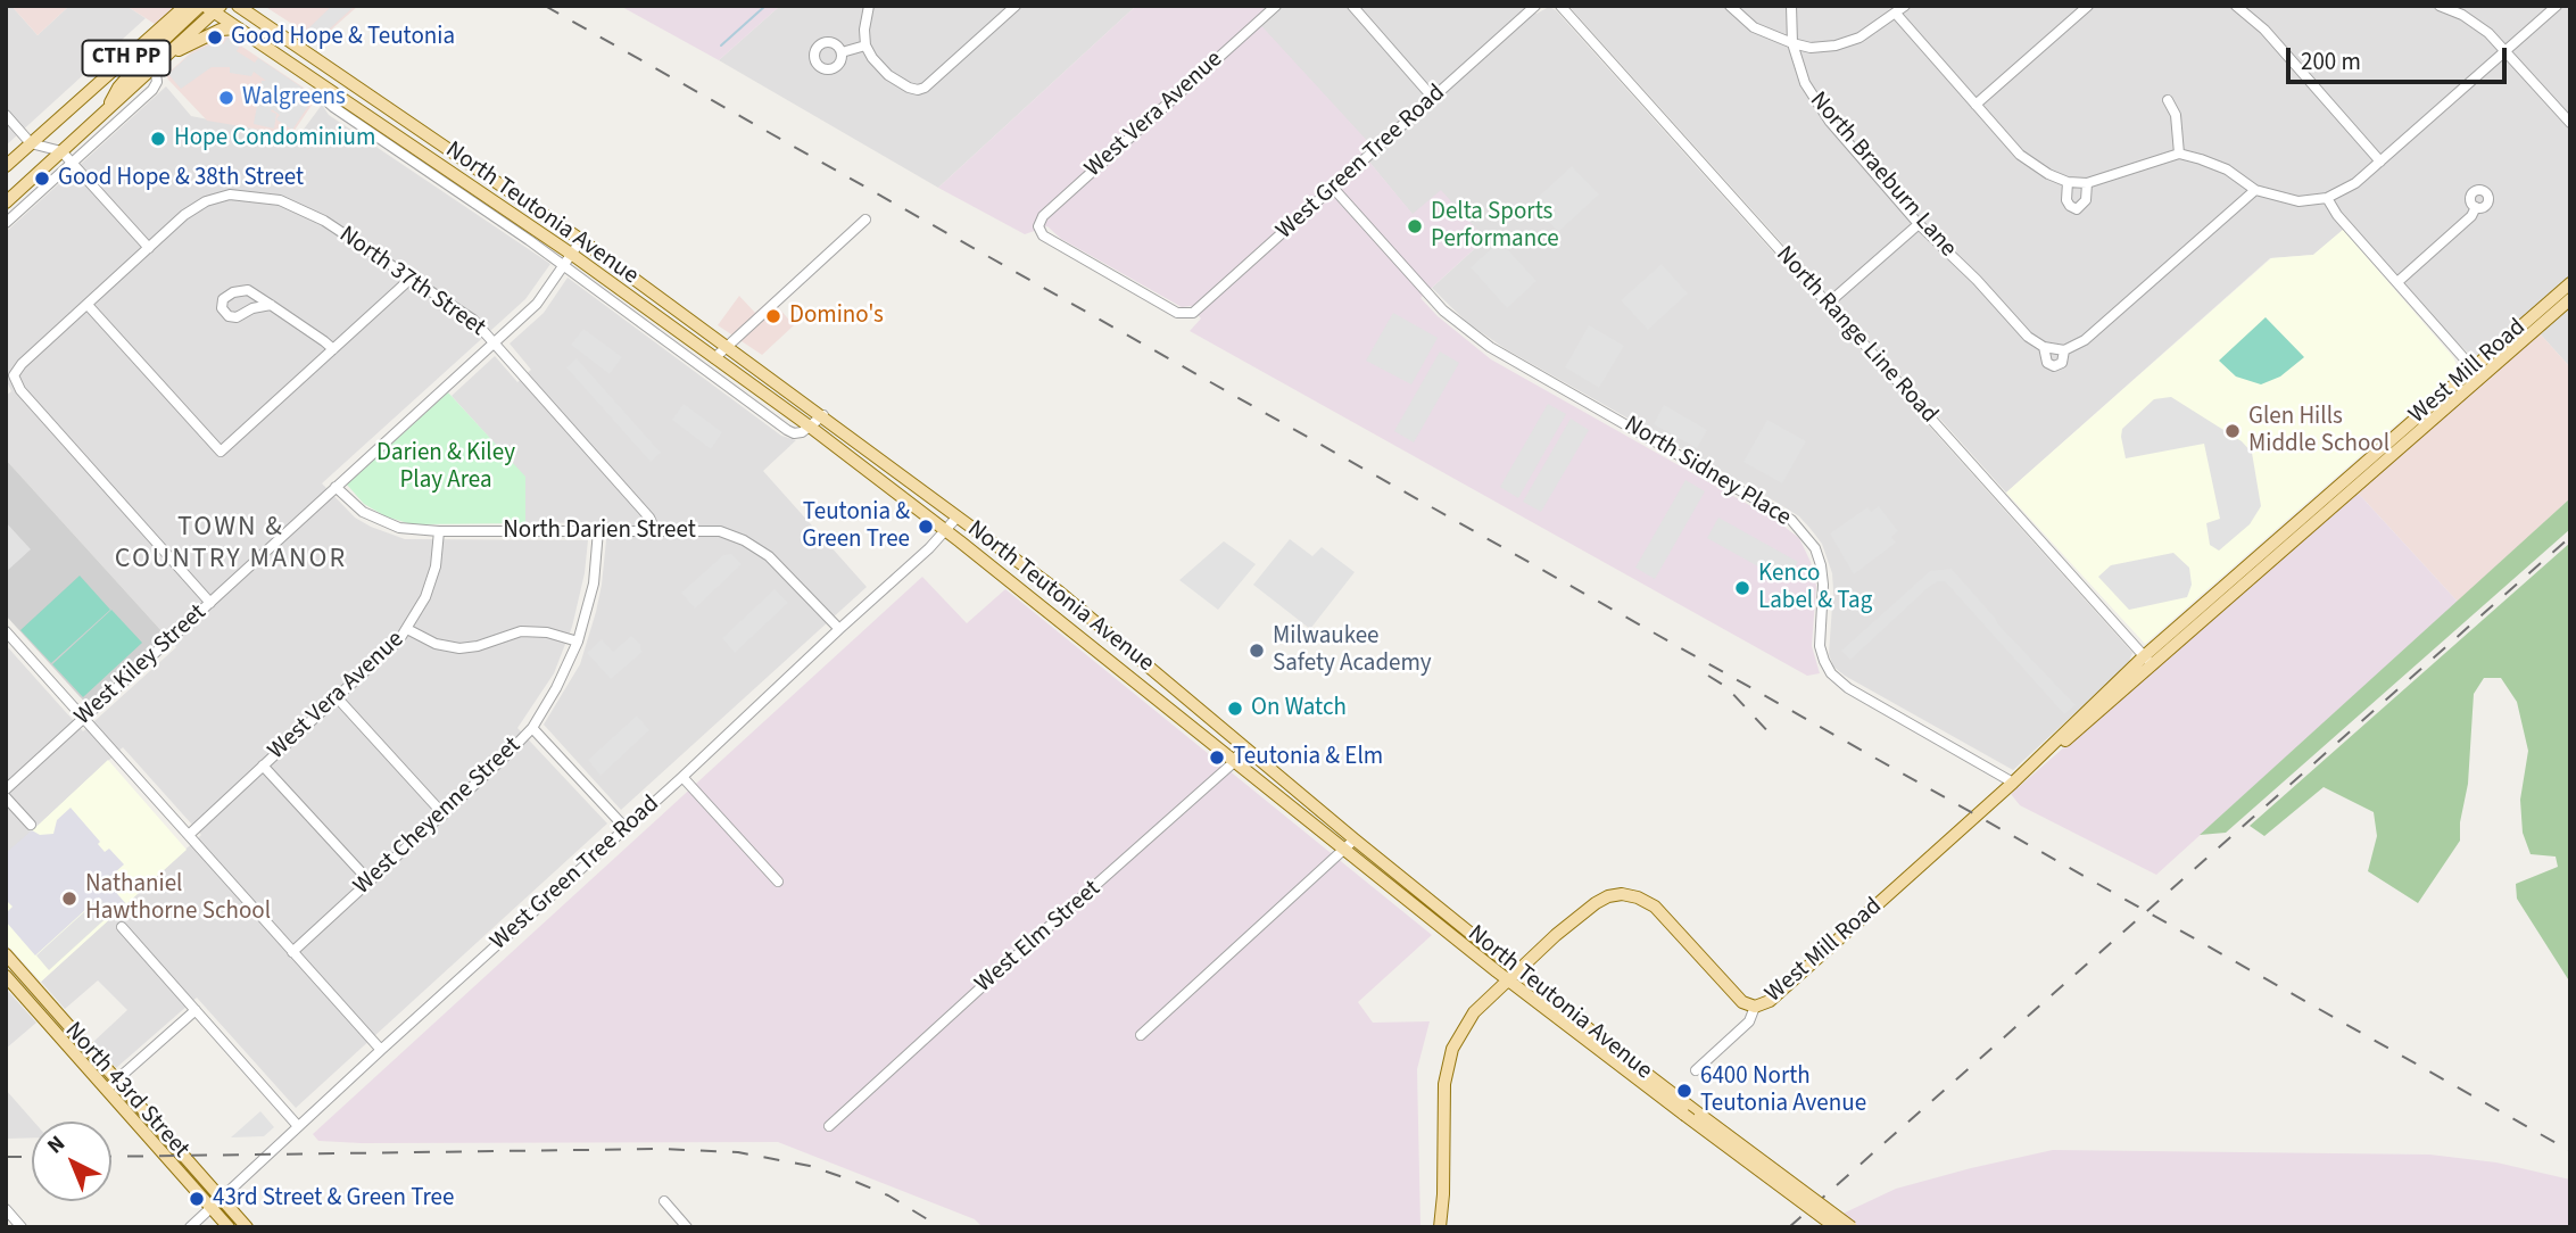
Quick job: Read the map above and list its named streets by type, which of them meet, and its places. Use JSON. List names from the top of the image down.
{
  "streets": {
    "main road": [
      "CTH PP",
      "North Teutonia Avenue",
      "West Mill Road",
      "North 43rd Street"
    ],
    "street": [
      "West Vera Avenue",
      "West Green Tree Road",
      "North Braeburn Lane",
      "North 37th Street",
      "North Range Line Road",
      "North Sidney Place",
      "North Darien Street",
      "West Kiley Street",
      "West Cheyenne Street",
      "West Elm Street"
    ]
  },
  "crossings": [
    ["CTH PP", "North Teutonia Avenue"],
    ["West Vera Avenue", "West Green Tree Road"],
    ["West Vera Avenue", "North Darien Street"],
    ["West Green Tree Road", "North Teutonia Avenue"],
    ["West Green Tree Road", "North Sidney Place"],
    ["West Green Tree Road", "North Darien Street"],
    ["West Green Tree Road", "North 43rd Street"],
    ["North Teutonia Avenue", "West Mill Road"],
    ["North Teutonia Avenue", "West Kiley Street"],
    ["North Teutonia Avenue", "West Elm Street"],
    ["North 37th Street", "North Darien Street"],
    ["North 37th Street", "West Kiley Street"],
    ["North Range Line Road", "West Mill Road"],
    ["West Mill Road", "North Sidney Place"],
    ["North Darien Street", "West Kiley Street"],
    ["North Darien Street", "West Cheyenne Street"]
  ],
  "districts": ["TOWN & COUNTRY MANOR"],
  "parks": ["Darien & Kiley Play Area"],
  "places": [
    "Good Hope & Teutonia",
    "Walgreens",
    "Hope Condominium",
    "Good Hope & 38th Street",
    "Delta Sports Performance",
    "Domino's",
    "Glen Hills Middle School",
    "Teutonia & Green Tree",
    "Kenco Label & Tag",
    "Milwaukee Safety Academy",
    "On Watch",
    "Teutonia & Elm",
    "Nathaniel Hawthorne School",
    "6400 North Teutonia Avenue",
    "43rd Street & Green Tree"
  ],
  "scale_bar": "200 m",
  "north": "top left"
}
